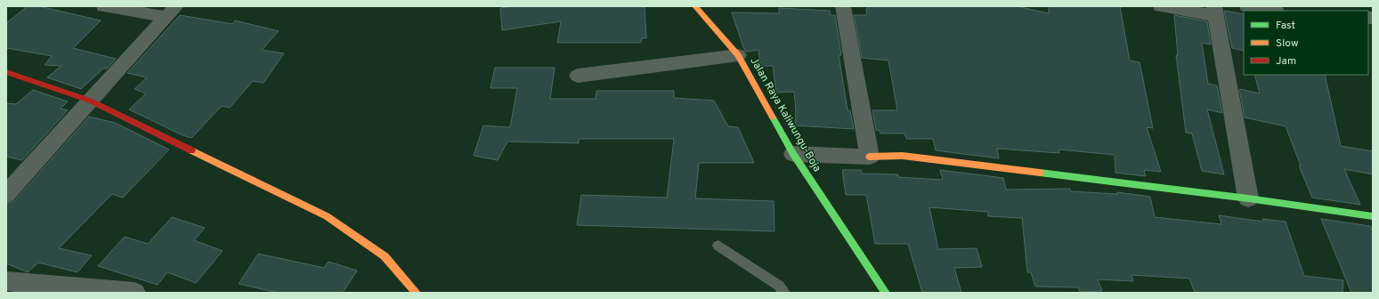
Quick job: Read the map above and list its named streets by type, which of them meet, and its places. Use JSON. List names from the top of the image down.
{
  "streets": {
    "street": ["Jalan Raya Kaliwungu-Boja"]
  },
  "legend": ["Fast", "Slow", "Jam"]
}
